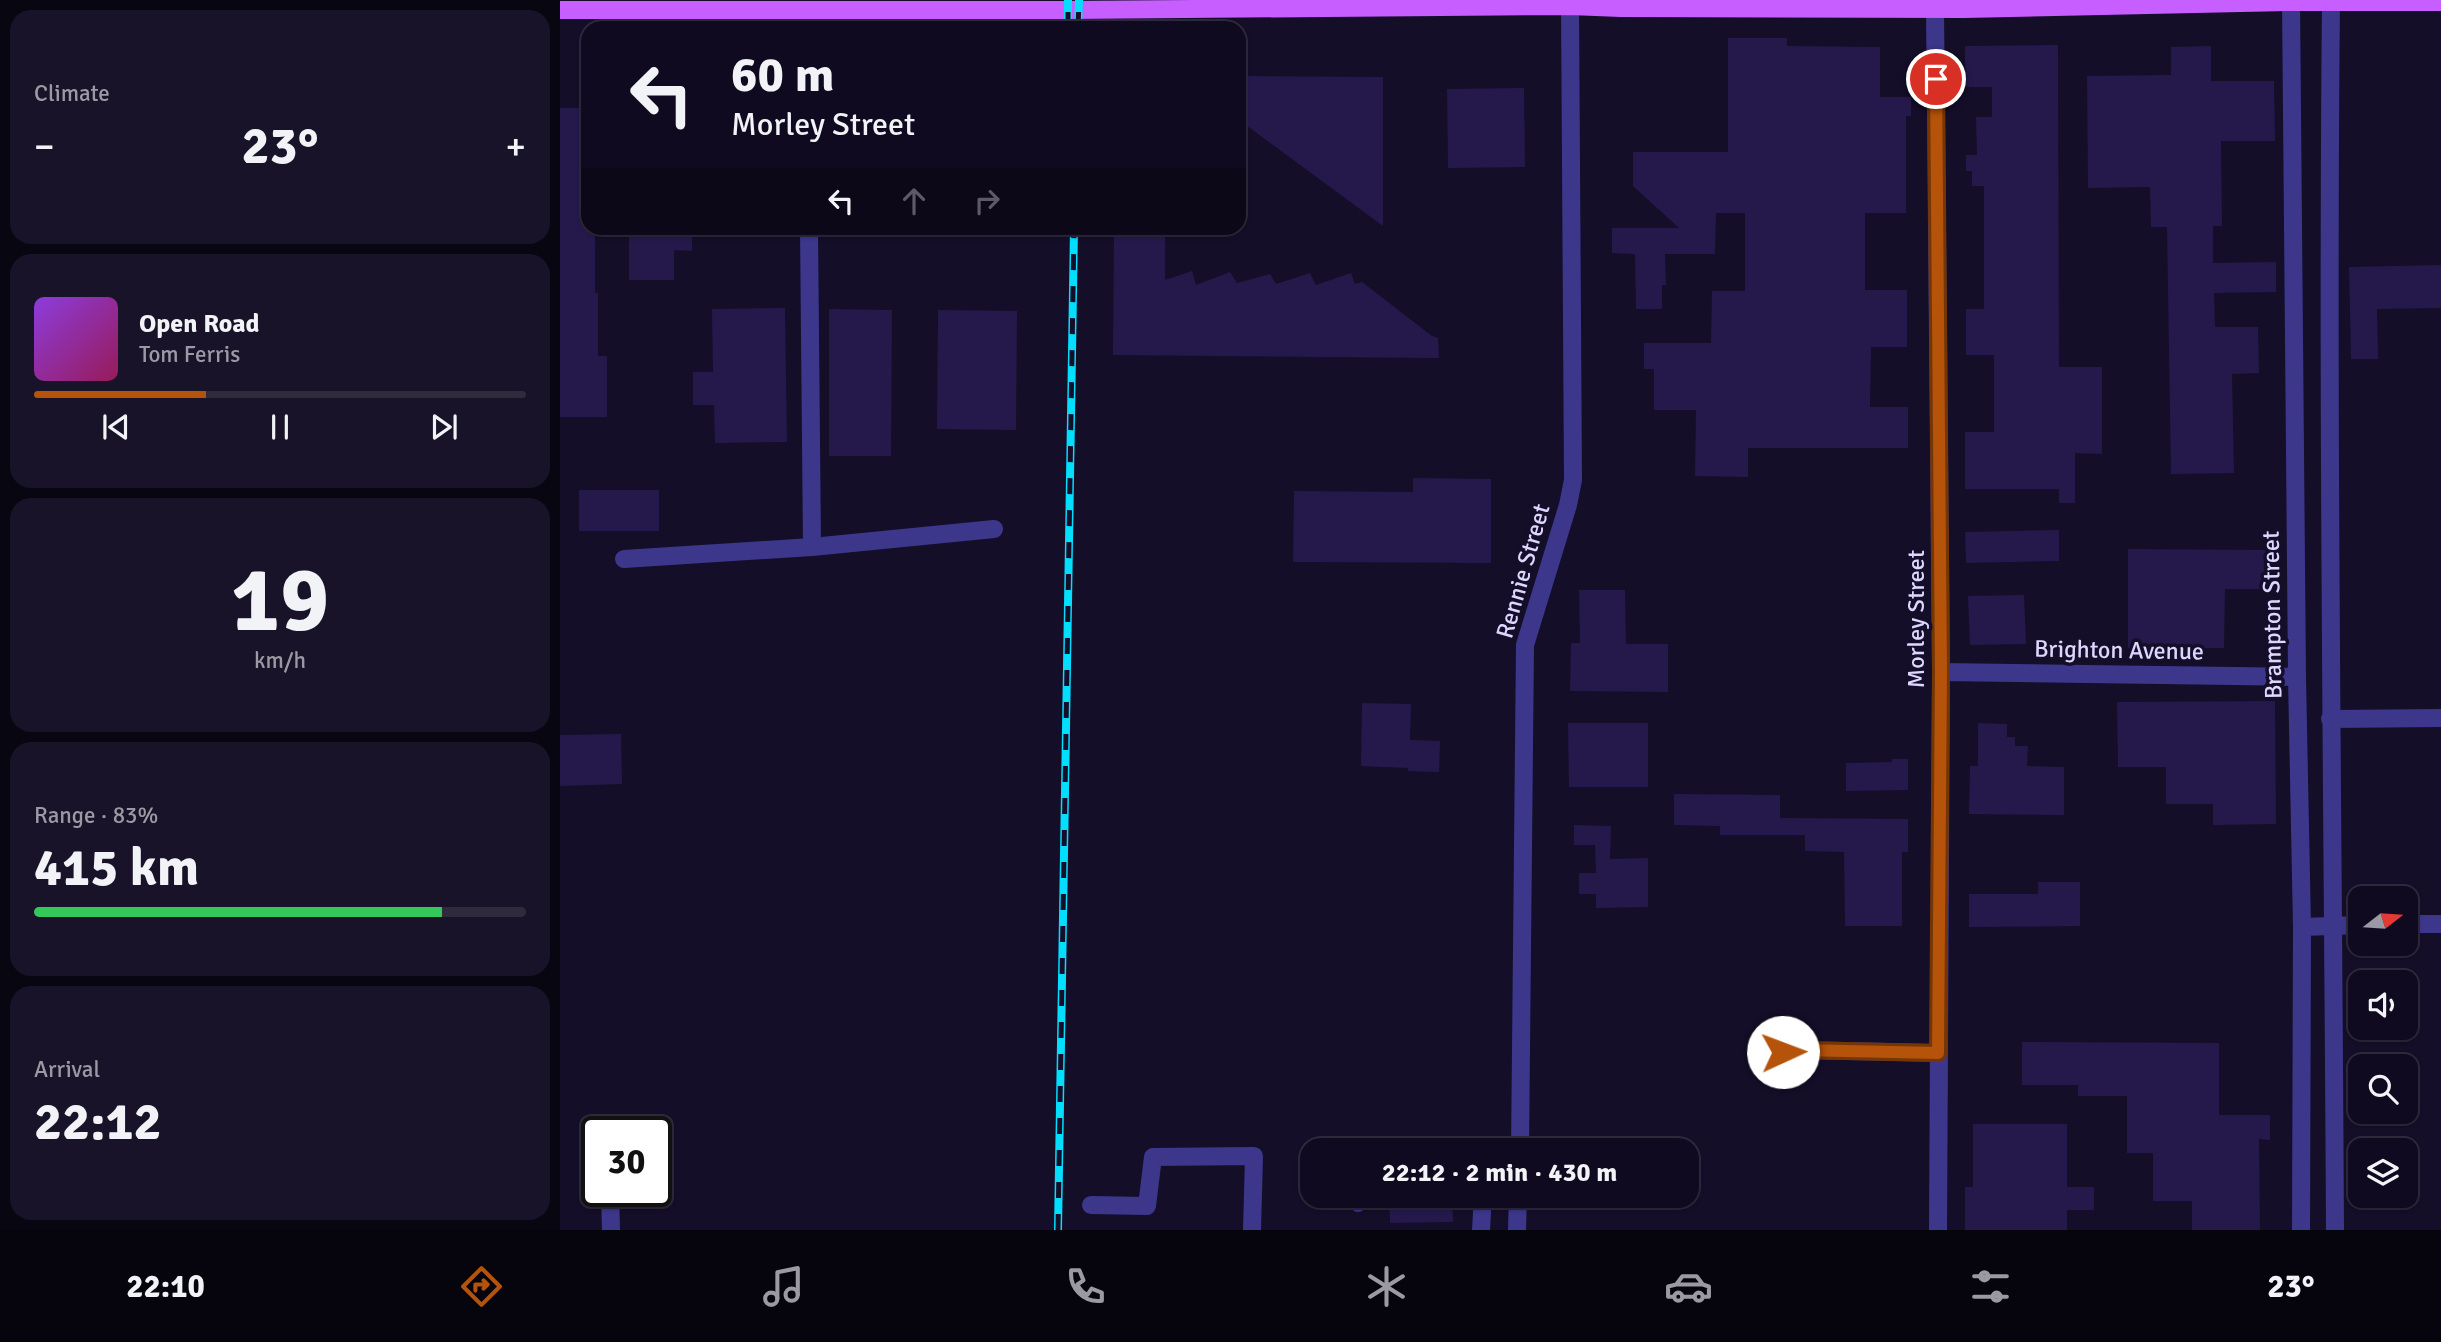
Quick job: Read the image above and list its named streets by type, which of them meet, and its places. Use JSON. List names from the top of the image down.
{
  "streets": {
    "street": [
      "Rennie Street",
      "Brampton Street",
      "Morley Street",
      "Brighton Avenue"
    ]
  },
  "crossings": [
    ["Brampton Street", "Brighton Avenue"],
    ["Morley Street", "Brighton Avenue"]
  ],
  "north": "right",
  "page": {
    "tile": [
      "Climate",
      ["19", "km/h"],
      ["Range · 83%", "415 km"],
      ["Arrival", "22:12"]
    ],
    "turn": ["60 m", "Morley Street"],
    "heat": ["−", "23°", "+"],
    "song": ["Open Road", "Tom Ferris"],
    "limit": "30",
    "trip": "22:12 · 2 min · 430 m",
    "tabs": ["22:10", "23°"]
  }
}
